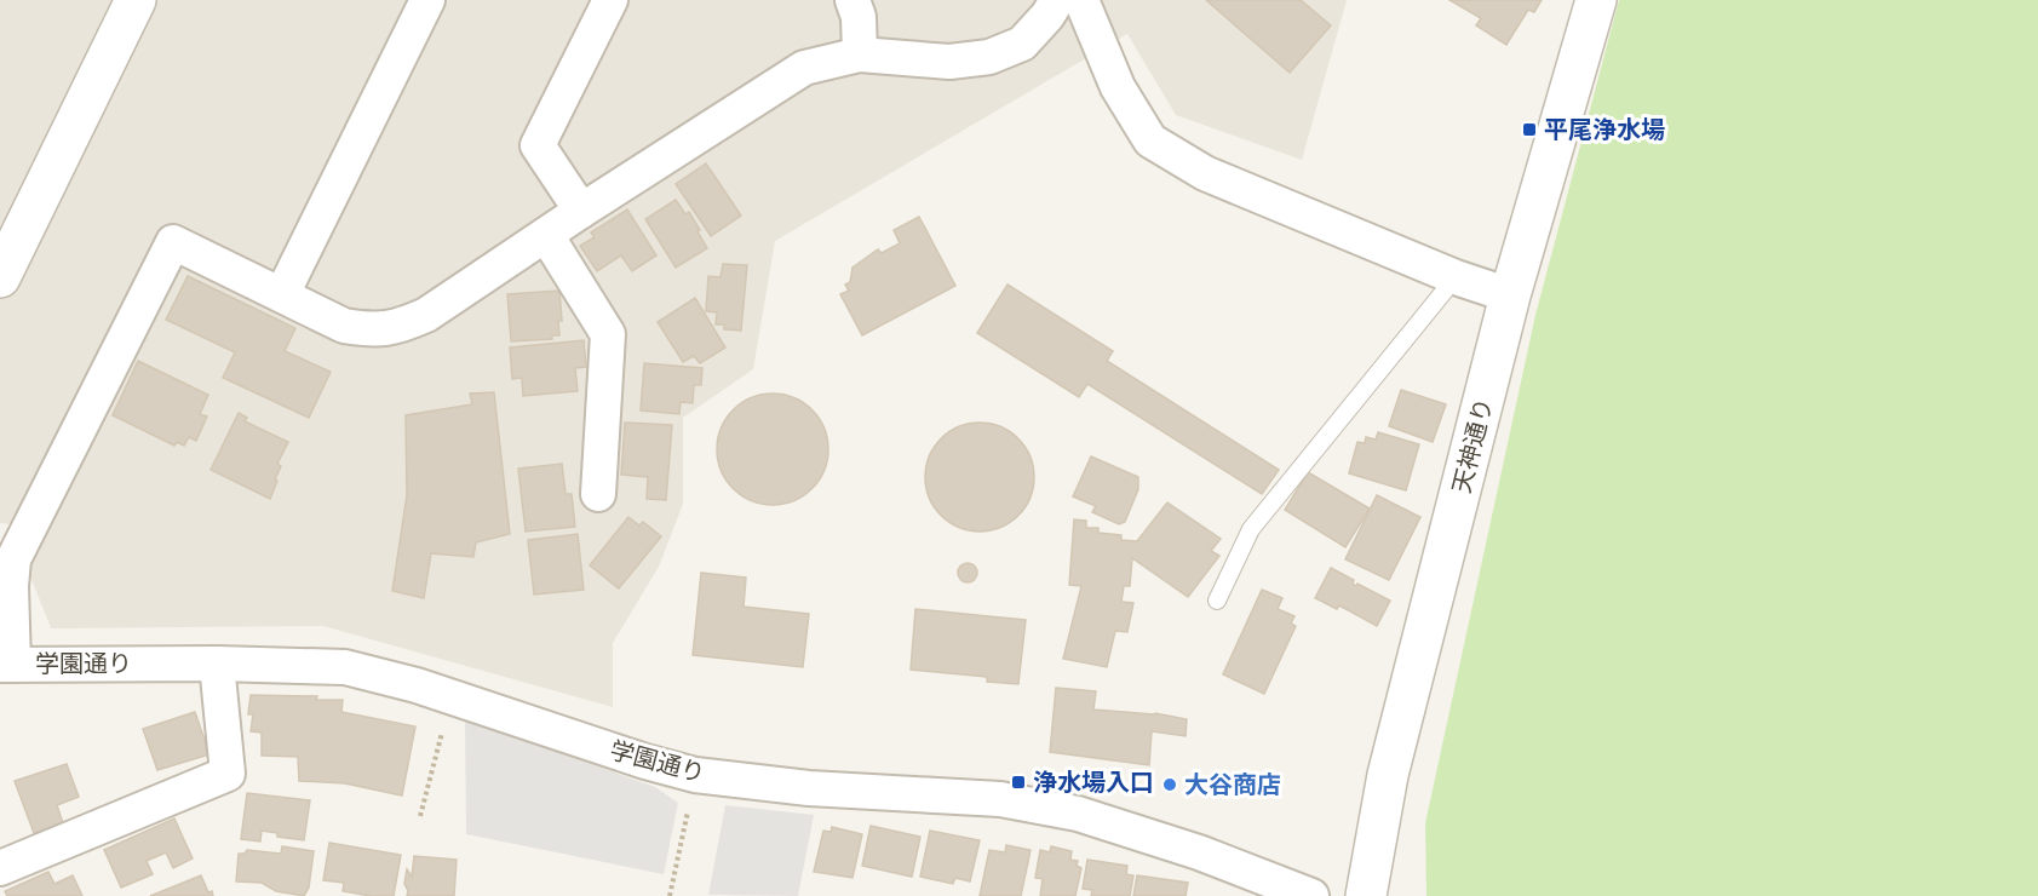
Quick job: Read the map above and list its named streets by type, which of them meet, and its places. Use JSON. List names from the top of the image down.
{
  "streets": {
    "street": ["天神通り", "学園通り"]
  },
  "places": {
    "transit": ["平尾浄水場", "浄水場入口"],
    "other": ["大谷商店"]
  }
}
